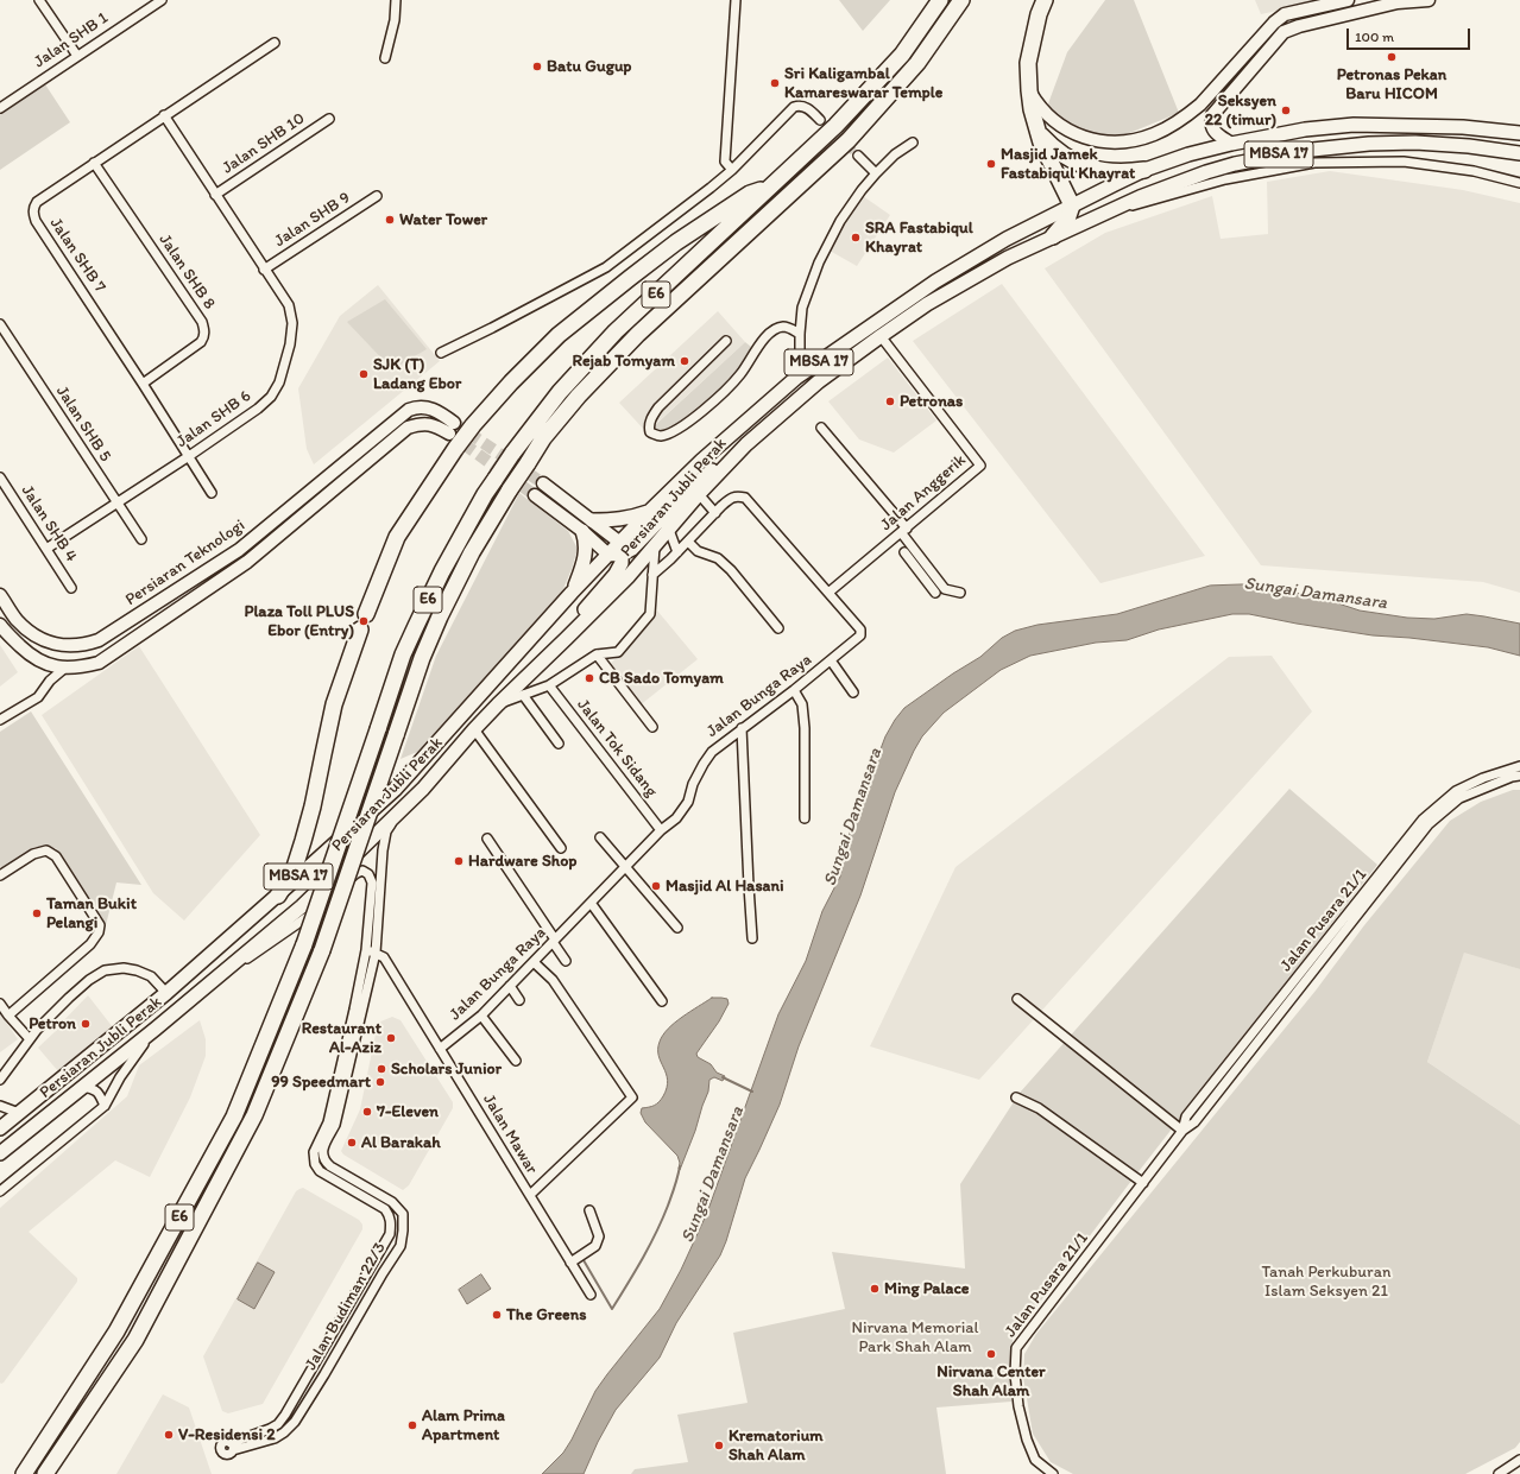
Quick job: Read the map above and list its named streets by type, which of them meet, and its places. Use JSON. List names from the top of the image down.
{
  "streets": {
    "highway": ["E6"],
    "main road": ["MBSA 17", "Persiaran Jubli Perak", "Persiaran Teknologi"],
    "street": [
      "Jalan SHB 1",
      "Jalan SHB 10",
      "Jalan SHB 9",
      "Jalan SHB 7",
      "Jalan SHB 8",
      "Jalan SHB 6",
      "Jalan SHB 5",
      "Jalan Anggerik",
      "Jalan SHB 4",
      "Jalan Bunga Raya",
      "Jalan Tok Sidang",
      "Jalan Pusara 21/1",
      "Jalan Mawar",
      "Jalan Budiman 22/3"
    ]
  },
  "crossings": [
    ["Jalan SHB 10", "Jalan SHB 6"],
    ["Jalan SHB 9", "Jalan SHB 6"],
    ["Jalan SHB 7", "Jalan SHB 8"],
    ["Jalan SHB 7", "Jalan SHB 6"],
    ["Jalan SHB 6", "Jalan SHB 5"],
    ["Jalan SHB 6", "Jalan SHB 4"],
    ["Jalan Anggerik", "Persiaran Jubli Perak"],
    ["Jalan Anggerik", "Jalan Bunga Raya"],
    ["Persiaran Jubli Perak", "Jalan Budiman 22/3"],
    ["Jalan Bunga Raya", "Jalan Tok Sidang"],
    ["Jalan Bunga Raya", "Jalan Mawar"],
    ["Jalan Mawar", "Jalan Budiman 22/3"]
  ],
  "water": ["Sungai Damansara"],
  "parks": ["Tanah Perkuburan Islam Seksyen 21", "Nirvana Memorial Park Shah Alam"],
  "places": [
    "Petronas Pekan Baru HICOM",
    "Batu Gugup",
    "Sri Kaligambal Kamareswarar Temple",
    "Seksyen 22 (timur)",
    "Masjid Jamek Fastabiqul Khayrat",
    "Water Tower",
    "SRA Fastabiqul Khayrat",
    "Rejab Tomyam",
    "SJK (T) Ladang Ebor",
    "Petronas",
    "Plaza Toll PLUS Ebor (Entry)",
    "CB Sado Tomyam",
    "Hardware Shop",
    "Masjid Al Hasani",
    "Taman Bukit Pelangi",
    "Petron",
    "Restaurant Al-Aziz",
    "Scholars Junior",
    "99 Speedmart",
    "7-Eleven",
    "Al Barakah",
    "Ming Palace",
    "The Greens",
    "Nirvana Center Shah Alam",
    "Alam Prima Apartment",
    "V-Residensi 2",
    "Krematorium Shah Alam"
  ],
  "scale_bar": "100 m"
}
